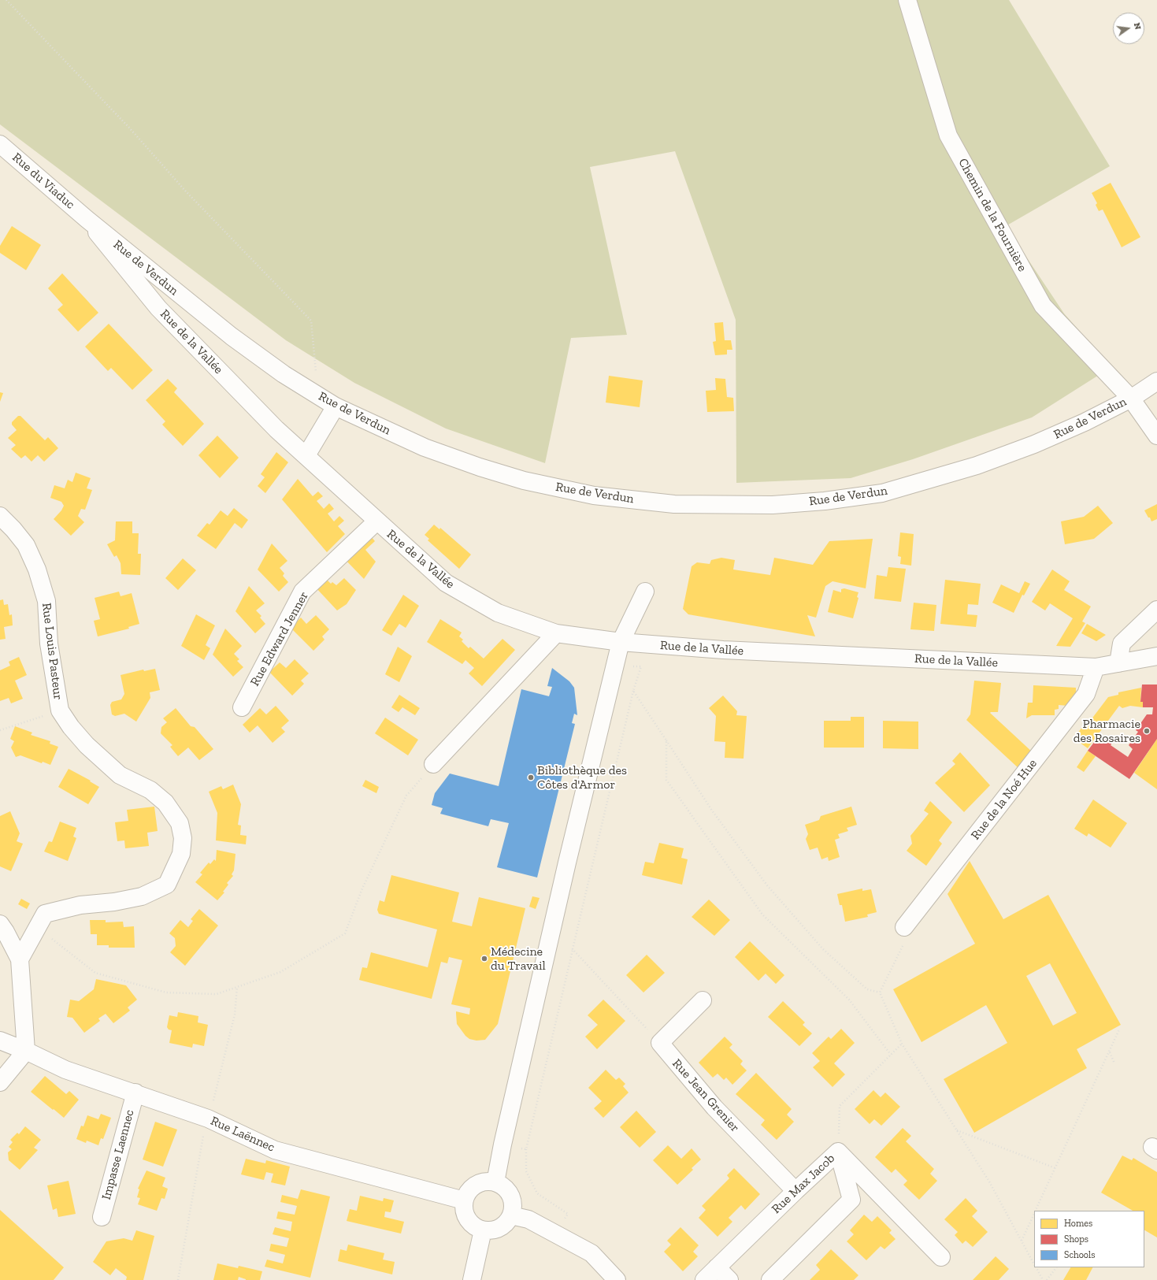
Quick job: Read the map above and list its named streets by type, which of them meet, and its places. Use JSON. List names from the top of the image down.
{
  "streets": {
    "street": [
      "Rue du Viaduc",
      "Chemin de la Fournière",
      "Rue de Verdun",
      "Rue de la Vallée",
      "Rue Edward Jenner",
      "Rue Louis Pasteur",
      "Rue de la Noé Hue",
      "Rue Jean Grenier",
      "Rue Laënnec",
      "Impasse Laennec",
      "Rue Max Jacob"
    ]
  },
  "crossings": [
    ["Rue du Viaduc", "Rue de Verdun"],
    ["Rue du Viaduc", "Rue de la Vallée"],
    ["Chemin de la Fournière", "Rue de Verdun"],
    ["Rue de Verdun", "Rue de la Vallée"],
    ["Rue de la Vallée", "Rue Edward Jenner"],
    ["Rue de la Vallée", "Rue de la Noé Hue"],
    ["Rue Jean Grenier", "Rue Max Jacob"],
    ["Rue Laënnec", "Impasse Laennec"]
  ],
  "places": ["Pharmacie des Rosaires", "Bibliothèque des Côtes d'Armor", "Médecine du Travail"],
  "legend": ["Homes", "Shops", "Schools"],
  "north": "right"
}
